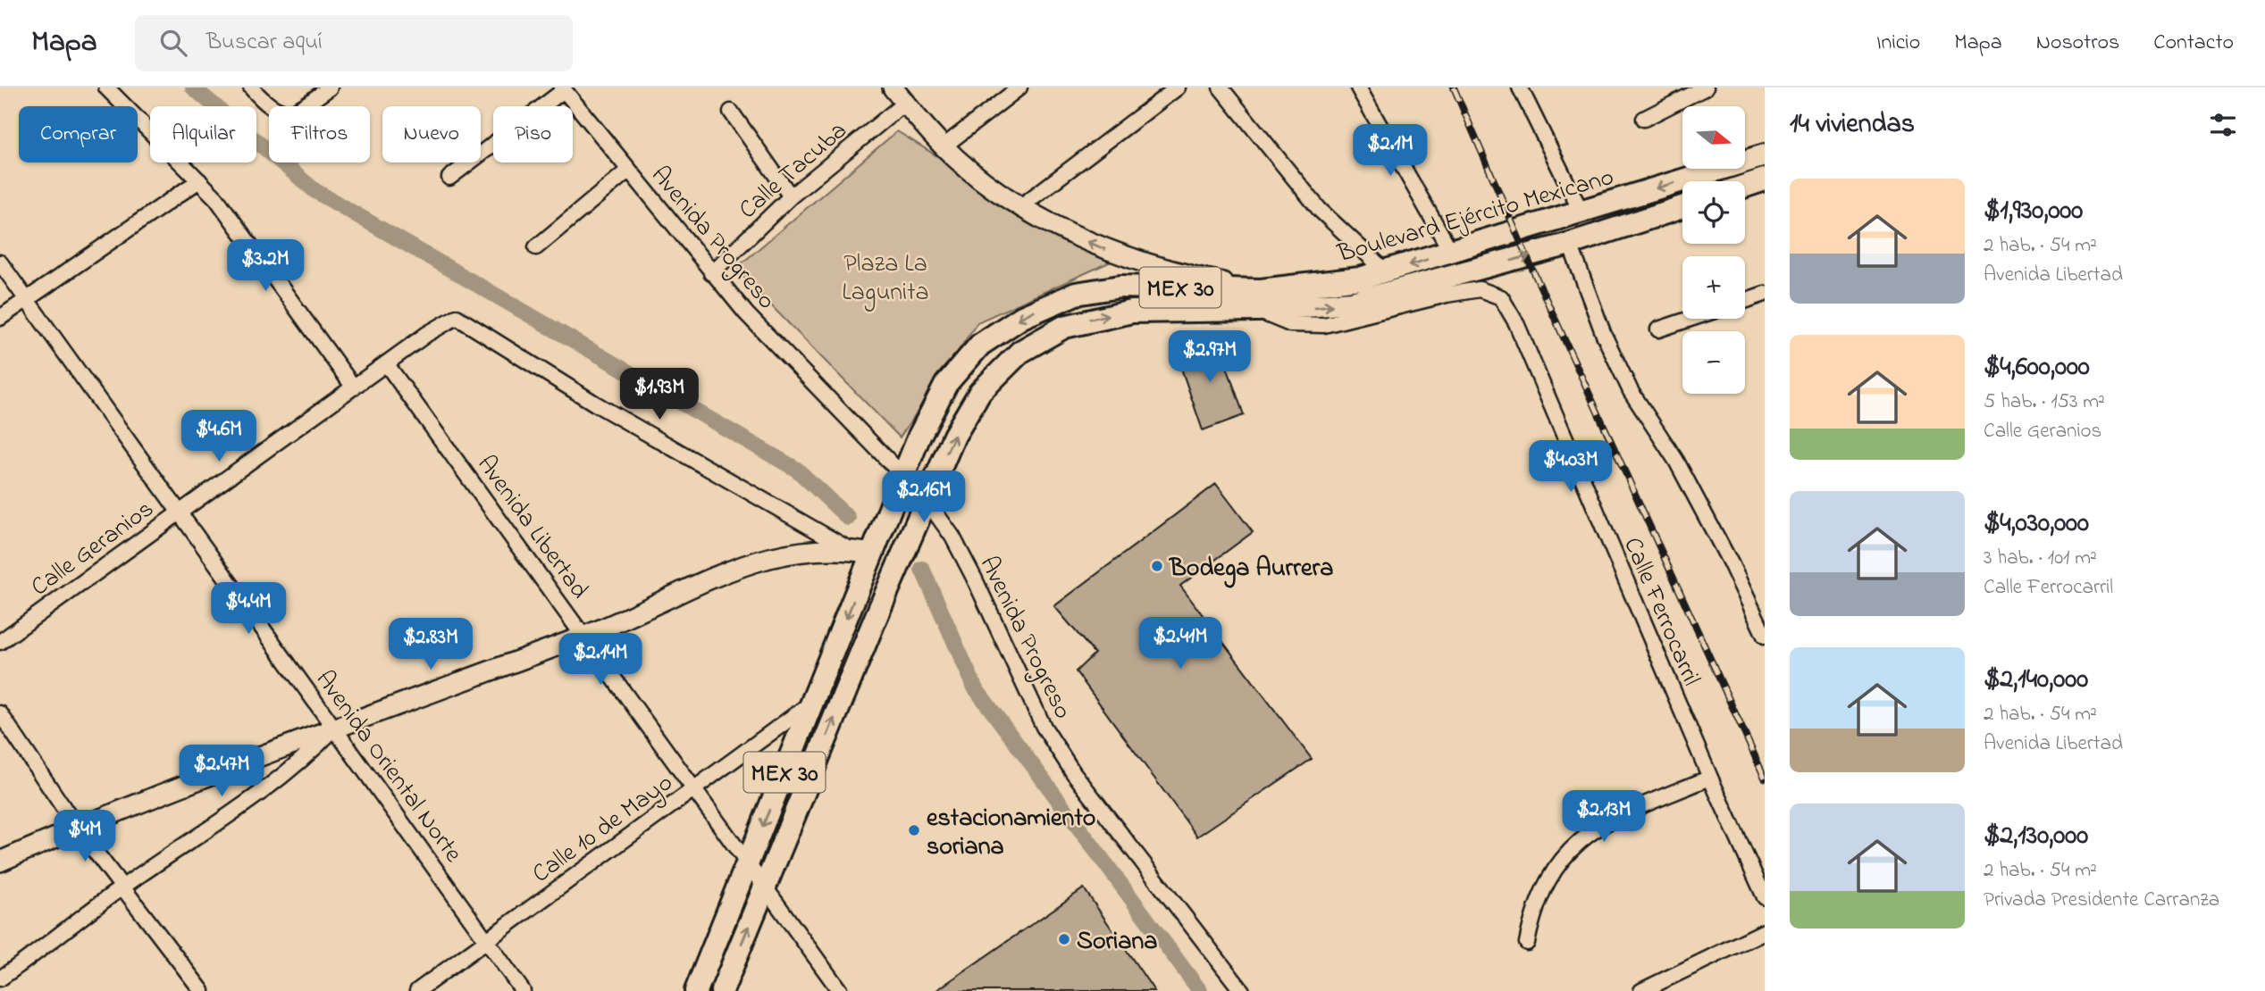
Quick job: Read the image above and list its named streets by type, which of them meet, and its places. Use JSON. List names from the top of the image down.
{
  "streets": {
    "main road": ["Boulevard Ejército Mexicano", "MEX 30"],
    "street": [
      "Calle Tacuba",
      "Avenida Progreso",
      "Avenida Libertad",
      "Calle Geranios",
      "Calle Ferrocarril",
      "Avenida Oriental Norte",
      "Calle 10 de Mayo"
    ]
  },
  "crossings": [
    ["Calle Tacuba", "Avenida Progreso"],
    ["Boulevard Ejército Mexicano", "Avenida Progreso"],
    ["Boulevard Ejército Mexicano", "Avenida Libertad"],
    ["Boulevard Ejército Mexicano", "Calle Ferrocarril"],
    ["Boulevard Ejército Mexicano", "Calle 10 de Mayo"],
    ["Avenida Libertad", "Calle Geranios"],
    ["Avenida Libertad", "Calle 10 de Mayo"],
    ["Calle Geranios", "Avenida Oriental Norte"],
    ["Avenida Oriental Norte", "Calle 10 de Mayo"]
  ],
  "parks": ["Plaza La Lagunita"],
  "places": ["Bodega Aurrera", "estacionamiento soriana", "Soriana"],
  "north": "right",
  "page": {
    "header": "Mapa",
    "search": "Buscar aquí",
    "nav": [
      "Inicio",
      "Mapa",
      "Nosotros",
      "Contacto"
    ],
    "heading": "14 viviendas",
    "map_buttons": ["+", "−"],
    "chip": [
      "Comprar",
      "Alquilar",
      "Filtros",
      "Nuevo",
      "Piso"
    ],
    "price": [
      "$2.1M",
      "$3.2M",
      "$2.97M",
      "$1.93M",
      "$4.6M",
      "$4.03M",
      "$2.16M",
      "$4.4M",
      "$2.41M",
      "$2.83M",
      "$2.14M",
      "$2.47M",
      "$2.13M",
      "$4M"
    ],
    "list": [
      {
        "name": "$1,930,000",
        "note": "2 hab. · 54 m² · Avenida Libertad"
      },
      {
        "name": "$4,600,000",
        "note": "5 hab. · 153 m² · Calle Geranios"
      },
      {
        "name": "$4,030,000",
        "note": "3 hab. · 101 m² · Calle Ferrocarril"
      },
      {
        "name": "$2,140,000",
        "note": "2 hab. · 54 m² · Avenida Libertad"
      },
      {
        "name": "$2,130,000",
        "note": "2 hab. · 54 m² · Privada Presidente Carranza"
      }
    ]
  }
}
